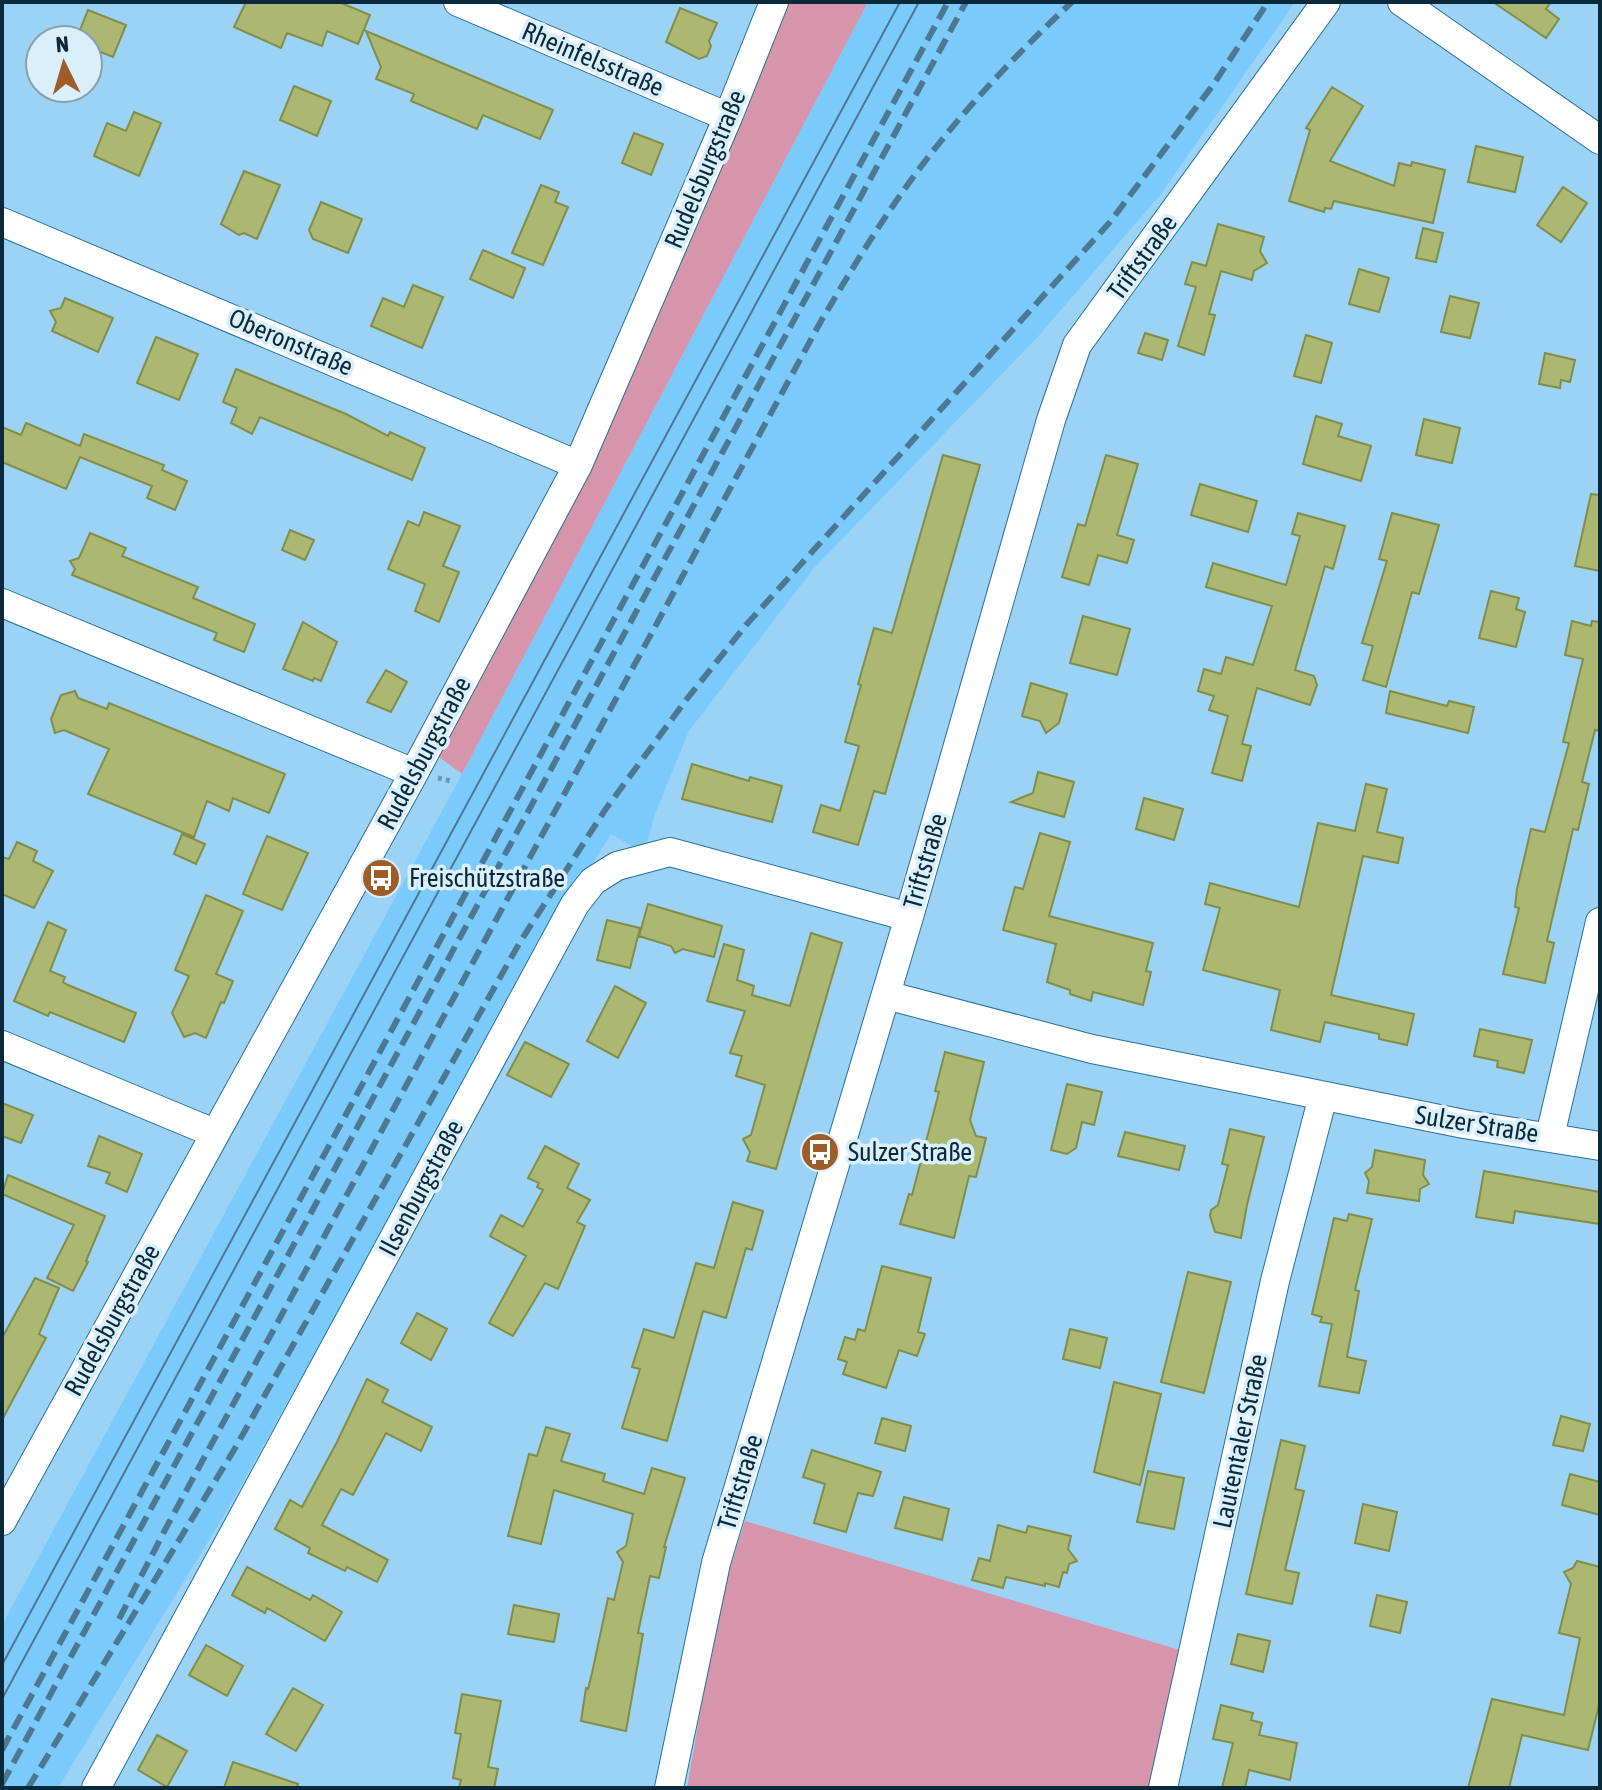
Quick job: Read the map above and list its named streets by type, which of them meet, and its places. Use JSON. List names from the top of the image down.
{
  "streets": {
    "street": [
      "Rheinfelsstraße",
      "Rudelsburgstraße",
      "Triftstraße",
      "Oberonstraße",
      "Sulzer Straße",
      "Ilsenburgstraße",
      "Lautentaler Straße"
    ]
  },
  "crossings": [
    ["Rheinfelsstraße", "Rudelsburgstraße"],
    ["Rudelsburgstraße", "Oberonstraße"],
    ["Triftstraße", "Sulzer Straße"],
    ["Triftstraße", "Ilsenburgstraße"],
    ["Sulzer Straße", "Lautentaler Straße"]
  ],
  "places": {
    "bus stop": ["Freischützstraße", "Sulzer Straße"]
  },
  "north": "top"
}
